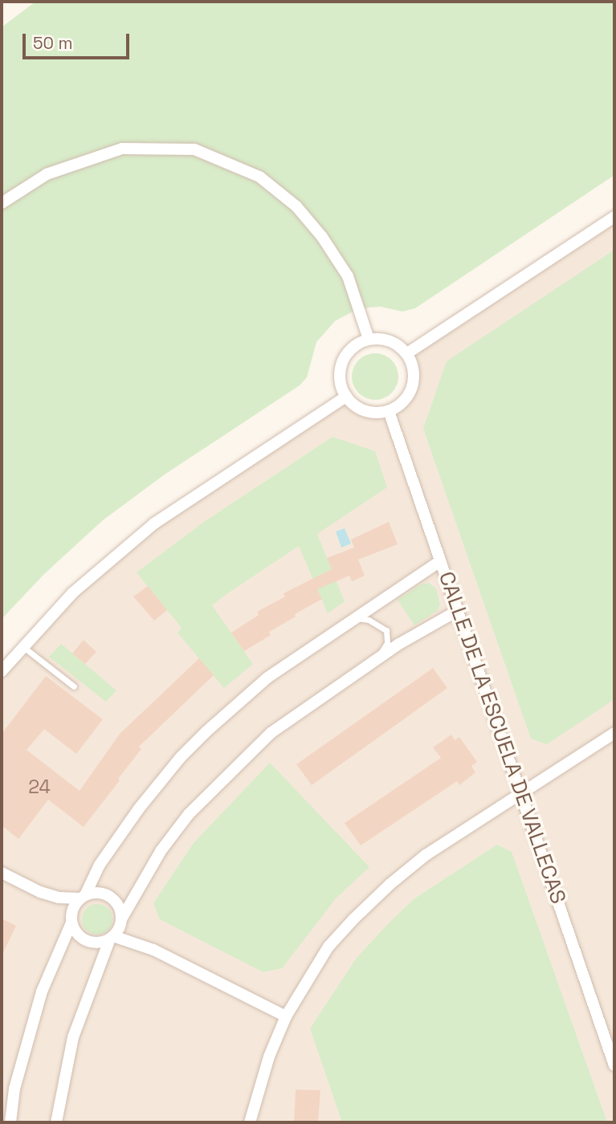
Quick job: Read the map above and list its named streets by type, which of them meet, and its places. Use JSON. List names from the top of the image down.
{
  "streets": {
    "street": ["CALLE DE LA ESCUELA DE VALLECAS"]
  },
  "house_numbers": ["24"],
  "scale_bar": "50 m"
}
